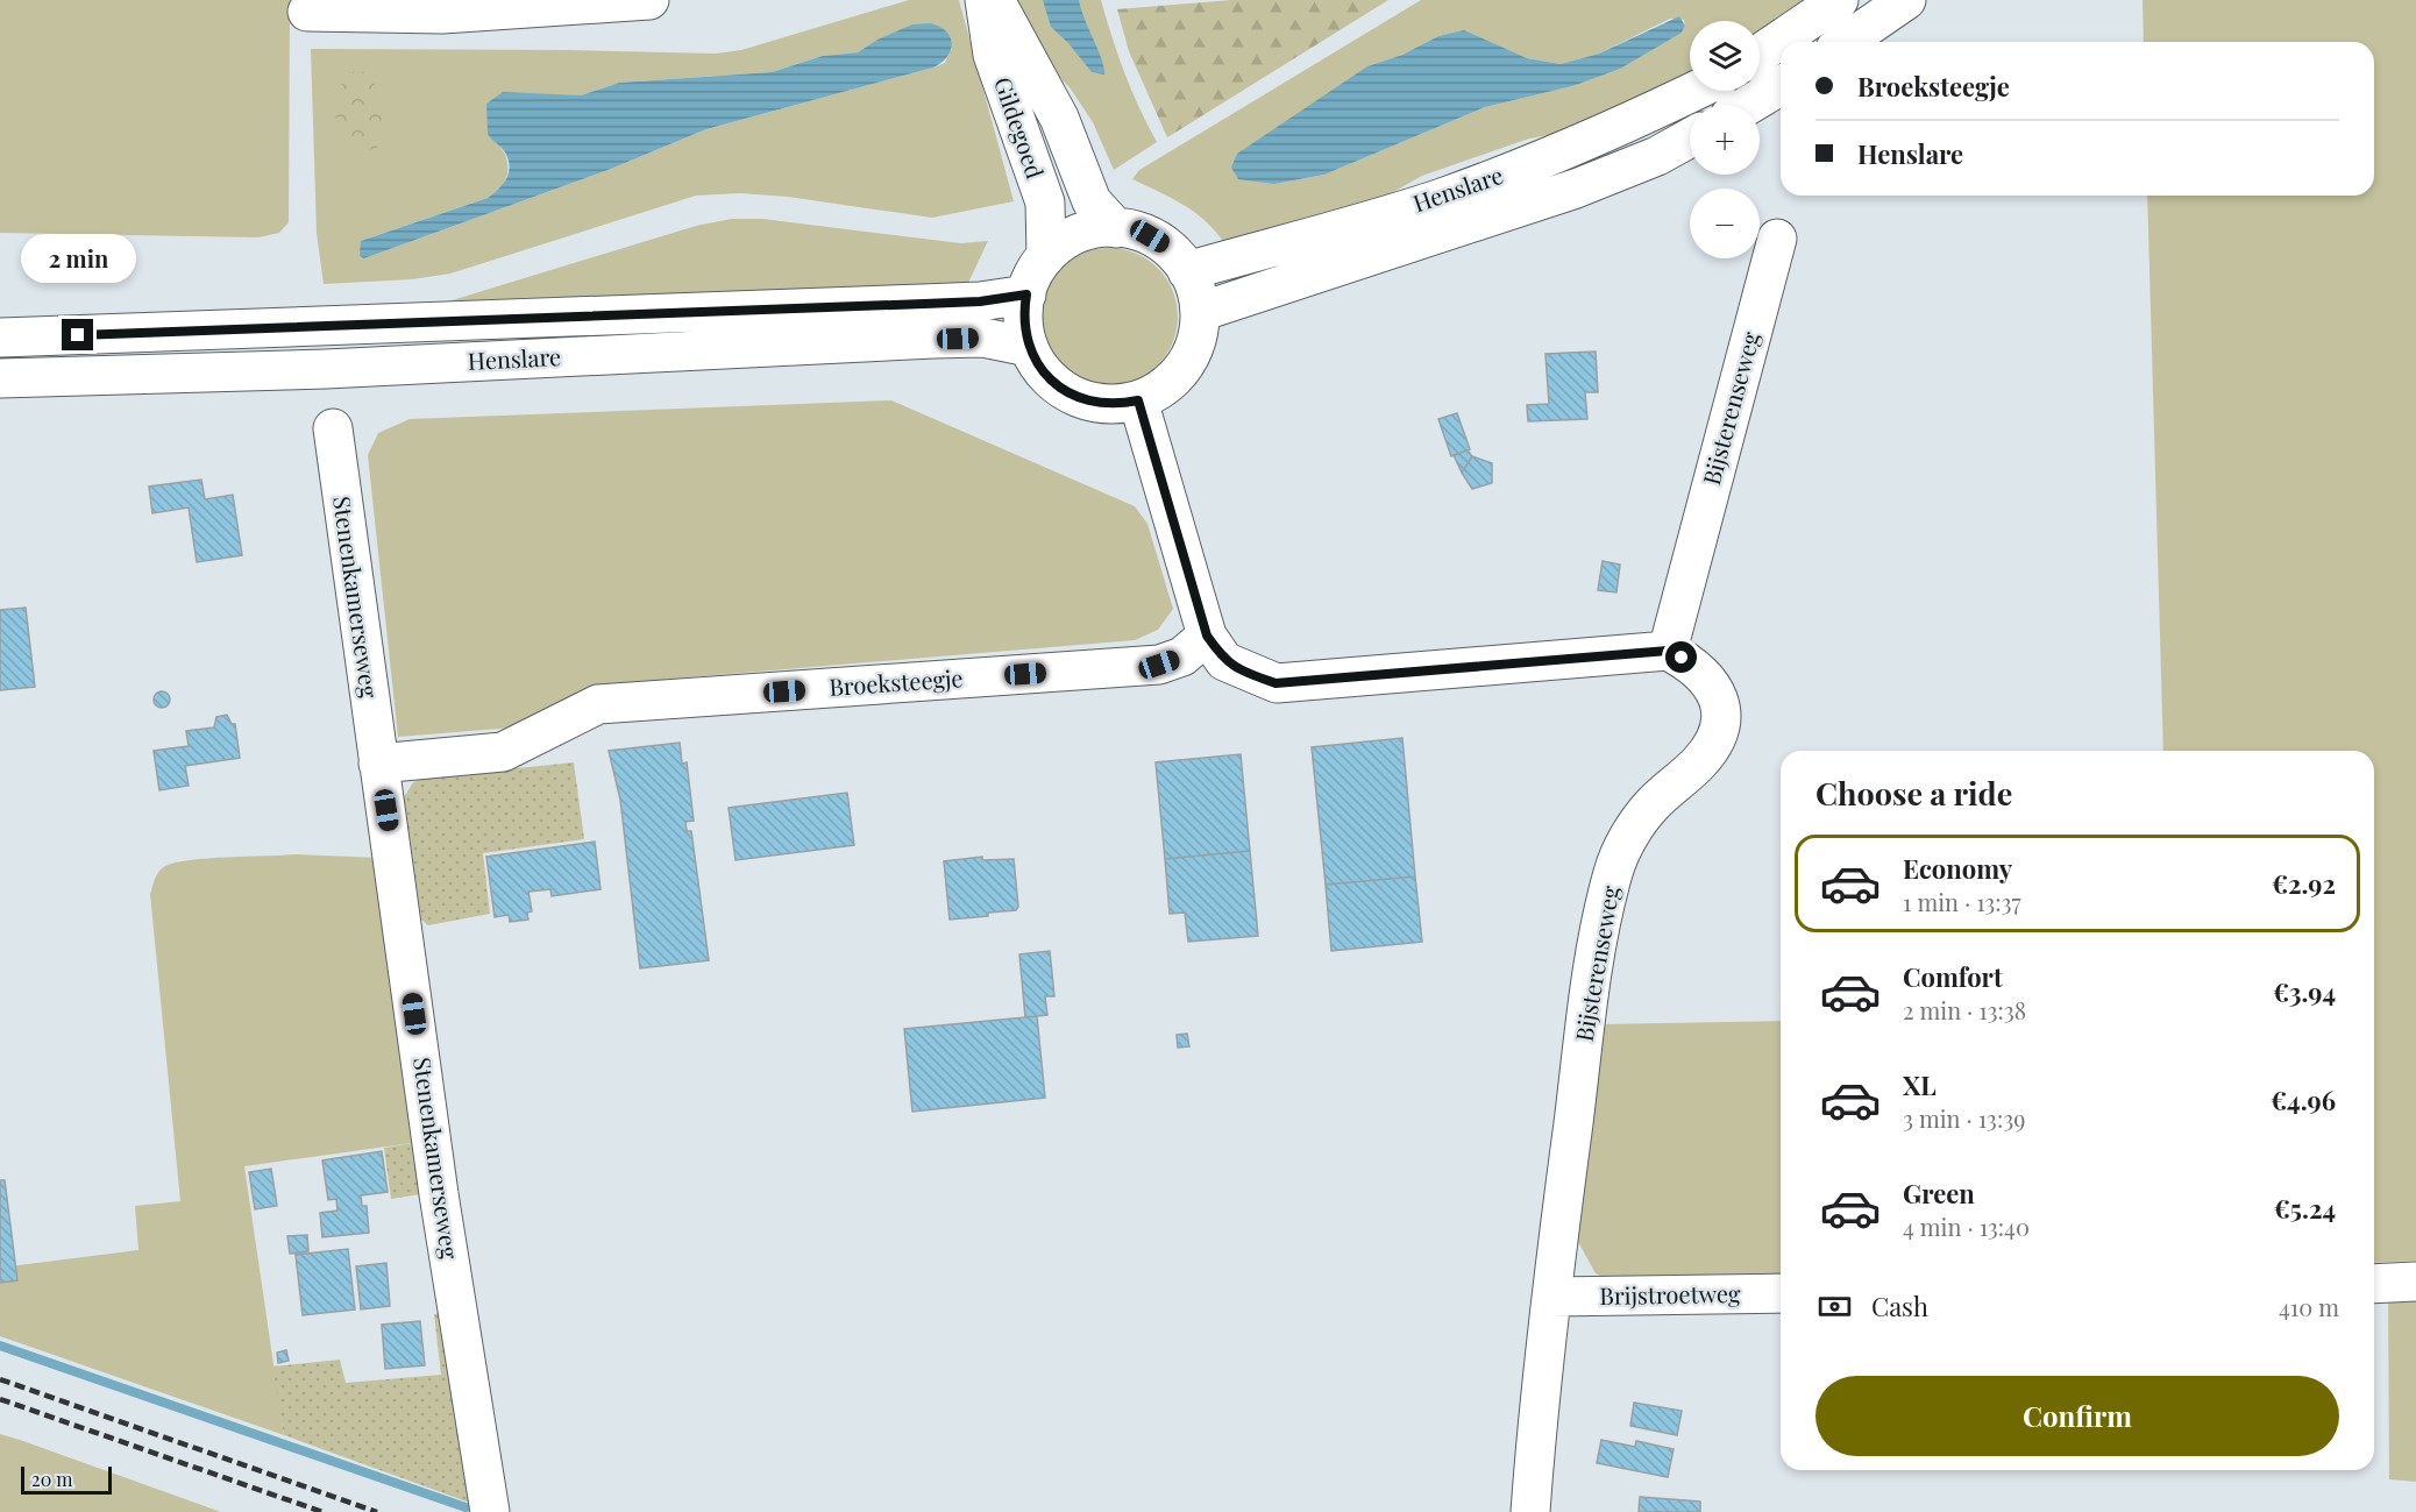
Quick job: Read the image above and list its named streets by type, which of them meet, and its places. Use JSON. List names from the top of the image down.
{
  "streets": {
    "street": [
      "Gildegoed",
      "Henslare",
      "Bijsterenseweg",
      "Stenenkamerseweg",
      "Broeksteegje",
      "Brijstroetweg"
    ]
  },
  "crossings": [
    ["Gildegoed", "Henslare"],
    ["Bijsterenseweg", "Brijstroetweg"],
    ["Stenenkamerseweg", "Broeksteegje"]
  ],
  "scale_bar": "20 m",
  "page": {
    "map_buttons": ["+", "−"],
    "banner": ["Broeksteegje", "Henslare"],
    "bubble": "2 min",
    "heading": "Choose a ride",
    "list": [
      {
        "name": "Economy",
        "note": "1 min · 13:37",
        "value": "€2.92"
      },
      {
        "name": "Comfort",
        "note": "2 min · 13:38",
        "value": "€3.94"
      },
      {
        "name": "XL",
        "note": "3 min · 13:39",
        "value": "€4.96"
      },
      {
        "name": "Green",
        "note": "4 min · 13:40",
        "value": "€5.24"
      }
    ],
    "pay": ["Cash", "410 m"],
    "buttons": "Confirm",
    "scale": "20 m"
  }
}
